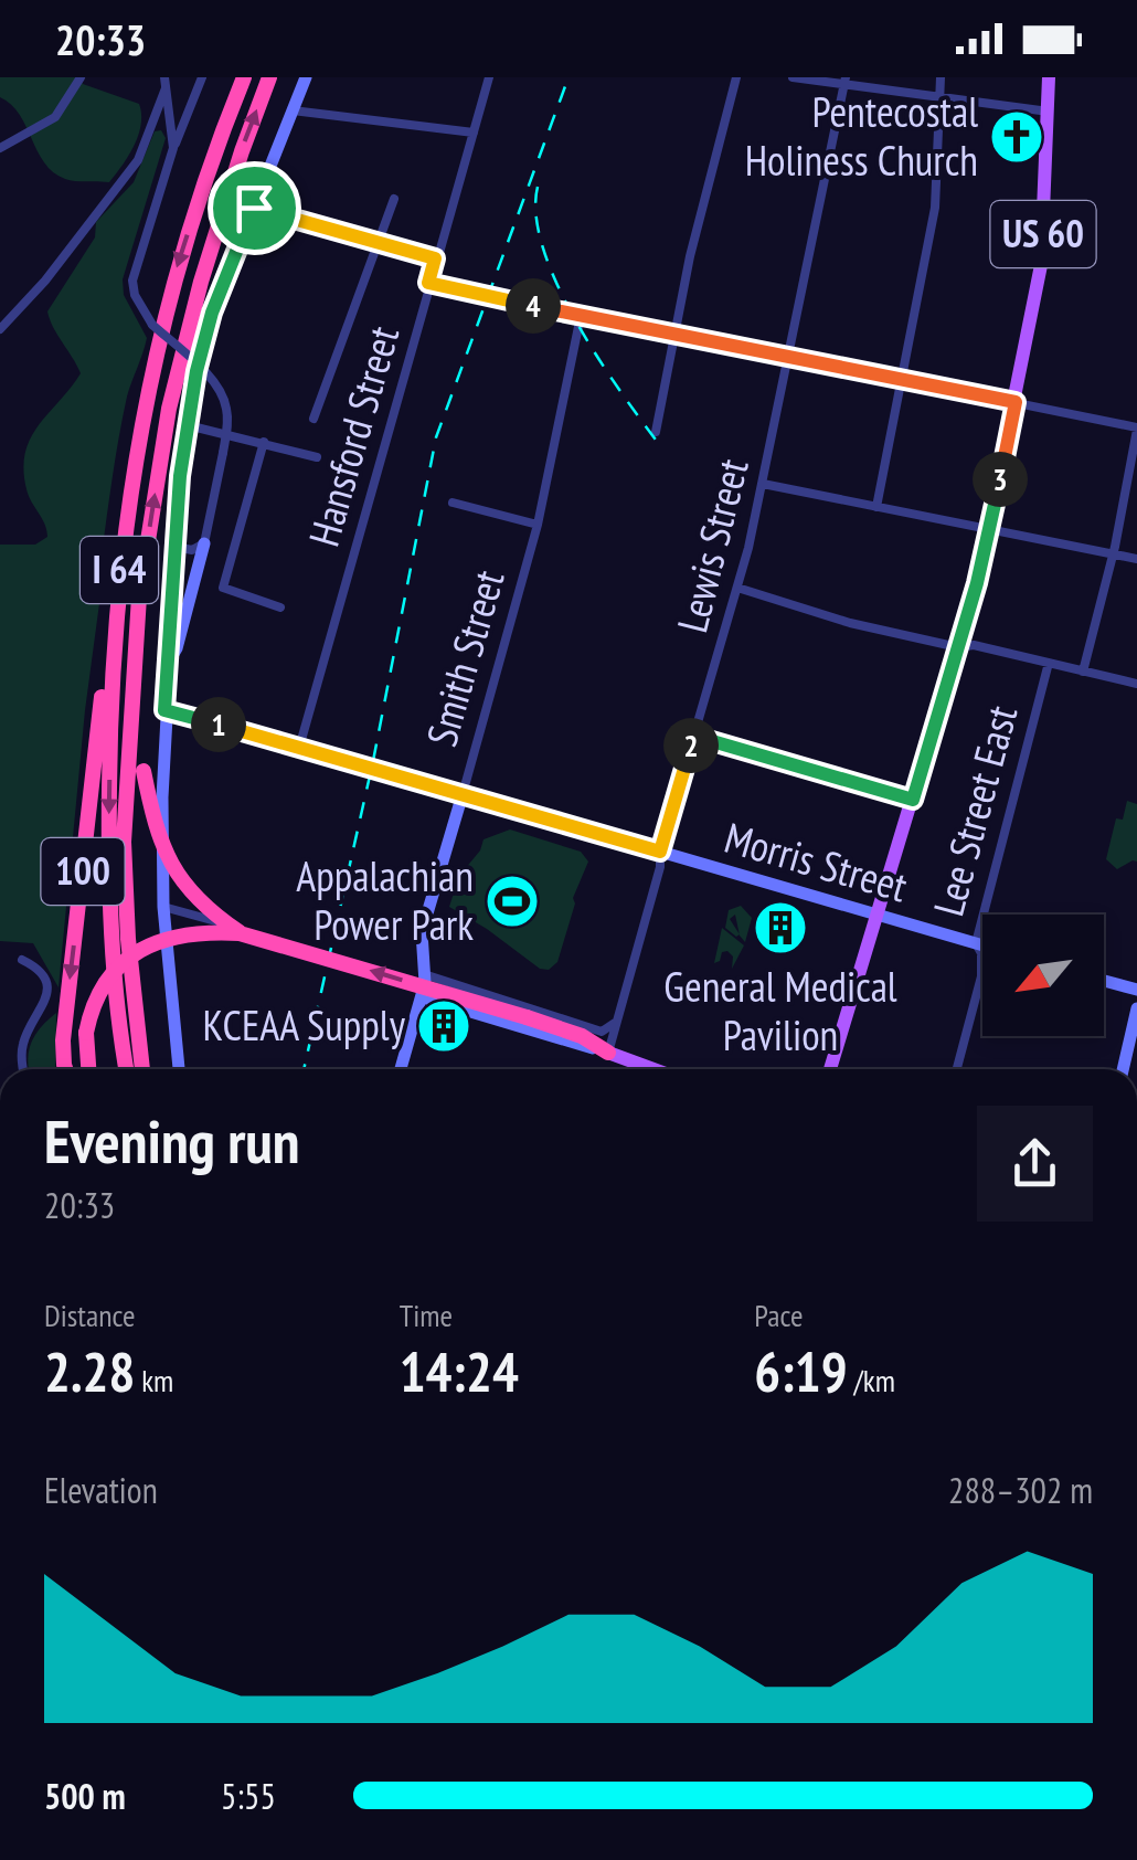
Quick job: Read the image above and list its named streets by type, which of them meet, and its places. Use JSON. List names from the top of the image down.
{
  "streets": {
    "highway": ["I 64", "100"],
    "main road": ["US 60"],
    "street": [
      "Hansford Street",
      "Lewis Street",
      "Smith Street",
      "Lee Street East",
      "Morris Street"
    ]
  },
  "crossings": [
    ["US 60", "Morris Street"],
    ["Hansford Street", "Morris Street"],
    ["Lewis Street", "Morris Street"],
    ["I 64", "100"],
    ["Smith Street", "Morris Street"],
    ["Lee Street East", "Morris Street"]
  ],
  "places": {
    "church": ["Pentecostal Holiness Church"],
    "sports": ["Appalachian Power Park"],
    "building": ["General Medical Pavilion", "KCEAA Supply"]
  },
  "north": "bottom left",
  "page": {
    "status": "20:33",
    "pins": [
      "4",
      "3",
      "1",
      "2"
    ],
    "heading": ["Evening run", "20:33"],
    "stats": [
      ["Distance", "2.28 km"],
      ["Time", "14:24"],
      ["Pace", "6:19 /km"]
    ],
    "chart": ["Elevation", "288–302 m"],
    "list": [
      {
        "name": "500 m",
        "note": "5:55"
      }
    ]
  }
}
